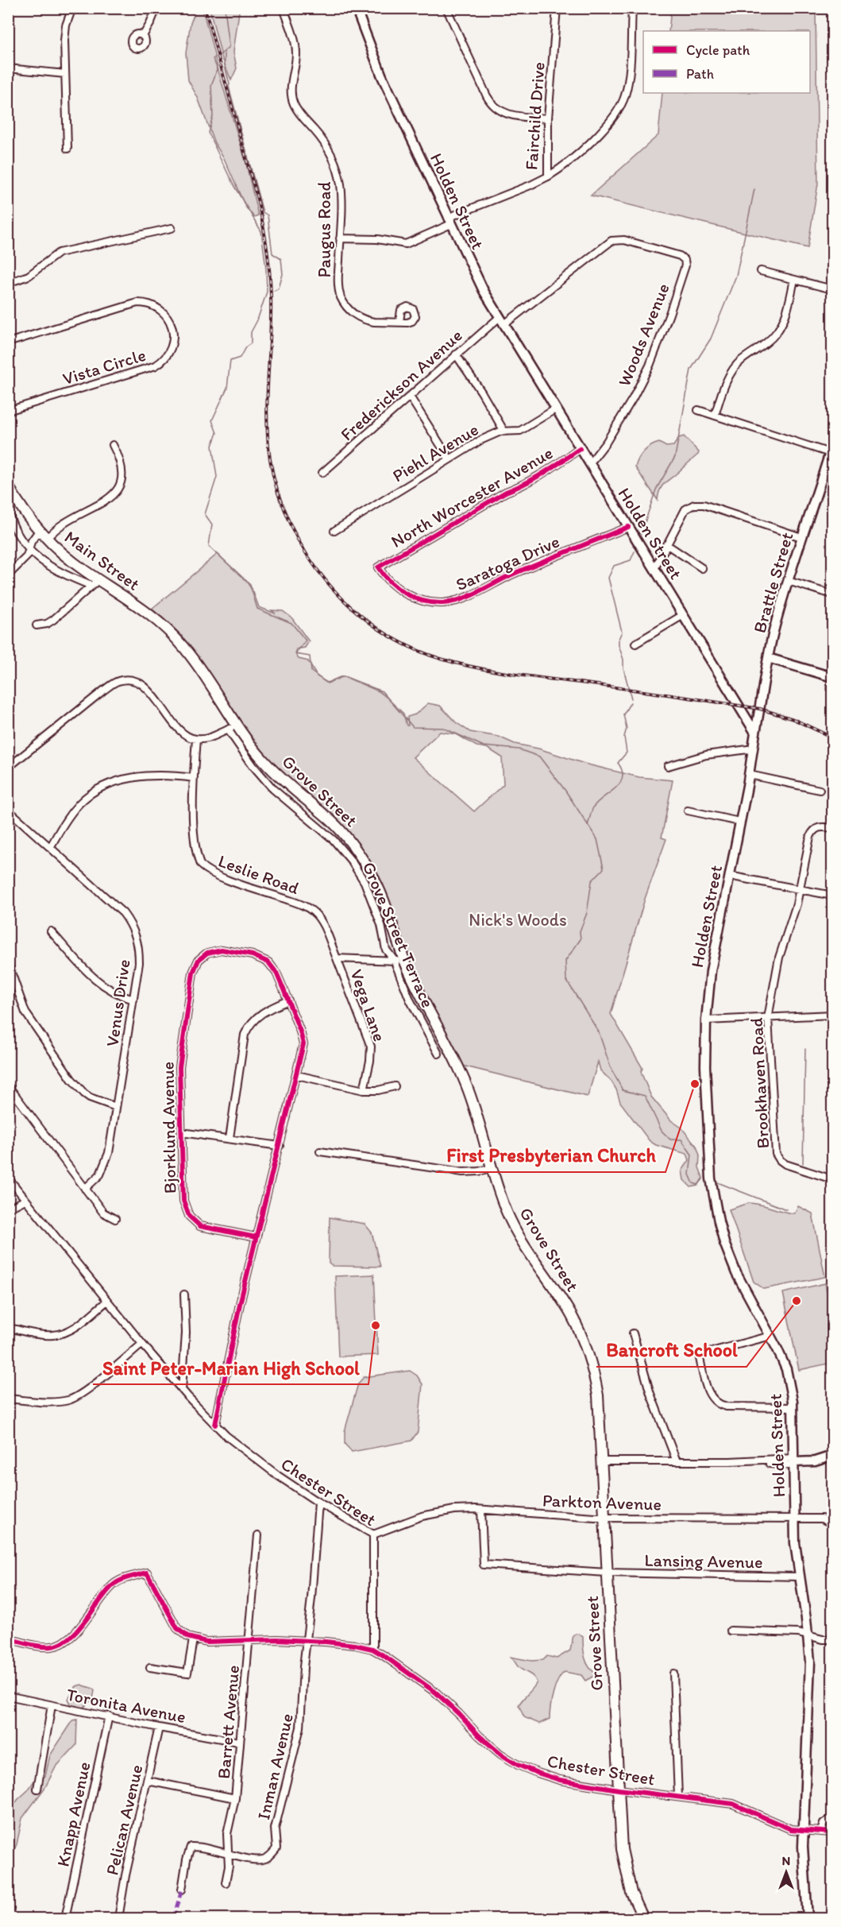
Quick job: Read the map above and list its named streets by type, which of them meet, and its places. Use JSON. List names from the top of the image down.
{
  "streets": {
    "main road": [
      "Holden Street",
      "Main Street",
      "Brattle Street",
      "Grove Street"
    ],
    "street": [
      "Fairchild Drive",
      "Paugus Road",
      "Woods Avenue",
      "Vista Circle",
      "Frederickson Avenue",
      "Piehl Avenue",
      "North Worcester Avenue",
      "Saratoga Drive",
      "Leslie Road",
      "Grove Street Terrace",
      "Venus Drive",
      "Vega Lane",
      "Brookhaven Road",
      "Bjorklund Avenue",
      "Chester Street",
      "Parkton Avenue",
      "Lansing Avenue",
      "Toronita Avenue",
      "Barrett Avenue",
      "Inman Avenue",
      "Knapp Avenue",
      "Pelican Avenue"
    ]
  },
  "crossings": [
    ["Fairchild Drive", "Holden Street"],
    ["Fairchild Drive", "Paugus Road"],
    ["Holden Street", "Woods Avenue"],
    ["Holden Street", "Frederickson Avenue"],
    ["Holden Street", "Piehl Avenue"],
    ["Holden Street", "North Worcester Avenue"],
    ["Holden Street", "Saratoga Drive"],
    ["Holden Street", "Brattle Street"],
    ["Holden Street", "Chester Street"],
    ["Holden Street", "Parkton Avenue"],
    ["Holden Street", "Lansing Avenue"],
    ["Woods Avenue", "Frederickson Avenue"],
    ["North Worcester Avenue", "Saratoga Drive"],
    ["Main Street", "Grove Street"],
    ["Grove Street", "Grove Street Terrace"],
    ["Grove Street", "Chester Street"],
    ["Grove Street", "Parkton Avenue"],
    ["Grove Street", "Lansing Avenue"],
    ["Leslie Road", "Vega Lane"],
    ["Bjorklund Avenue", "Chester Street"],
    ["Chester Street", "Parkton Avenue"],
    ["Chester Street", "Inman Avenue"],
    ["Parkton Avenue", "Lansing Avenue"],
    ["Toronita Avenue", "Barrett Avenue"],
    ["Toronita Avenue", "Knapp Avenue"],
    ["Toronita Avenue", "Pelican Avenue"],
    ["Barrett Avenue", "Inman Avenue"]
  ],
  "parks": ["Nick's Woods"],
  "places": ["First Presbyterian Church", "Bancroft School", "Saint Peter-Marian High School"],
  "legend": ["Cycle path", "Path"],
  "north": "top"
}
